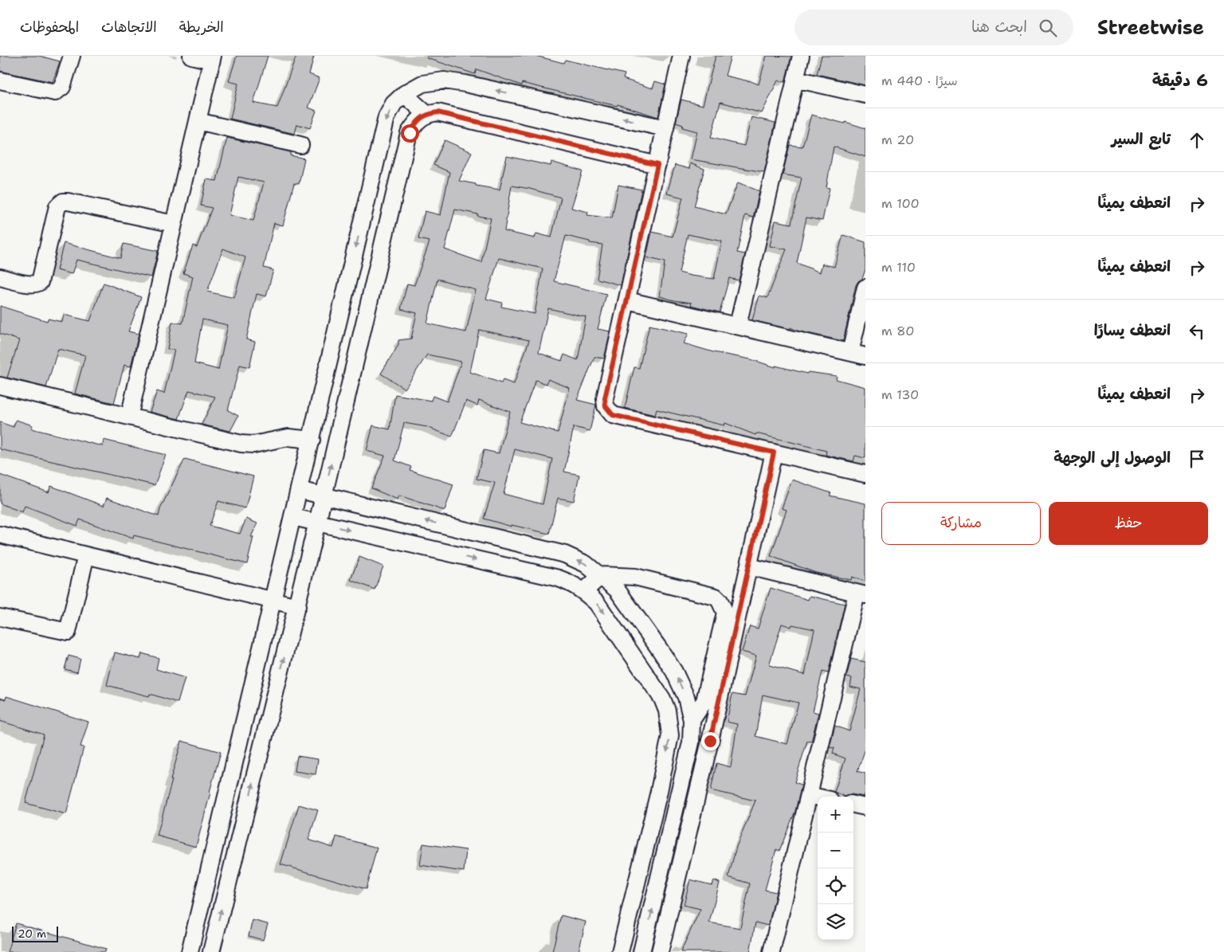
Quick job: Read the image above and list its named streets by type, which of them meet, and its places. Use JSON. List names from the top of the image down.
{
  "scale_bar": "20 m",
  "page": {
    "header": "Streetwise",
    "search": "ابحث هنا",
    "nav": ["الخريطة", "الاتجاهات", "المحفوظات"],
    "heading": ["6 دقيقة", "سيرًا · 440 m"],
    "list": [
      ["تابع السير", "20 m"],
      ["انعطف يمينًا", "100 m"],
      ["انعطف يمينًا", "110 m"],
      ["انعطف يسارًا", "80 m"],
      ["انعطف يمينًا", "130 m"],
      "الوصول إلى الوجهة"
    ],
    "buttons": ["حفظ", "مشاركة"],
    "map_buttons": ["+", "−"],
    "scale": "20 m"
  }
}
